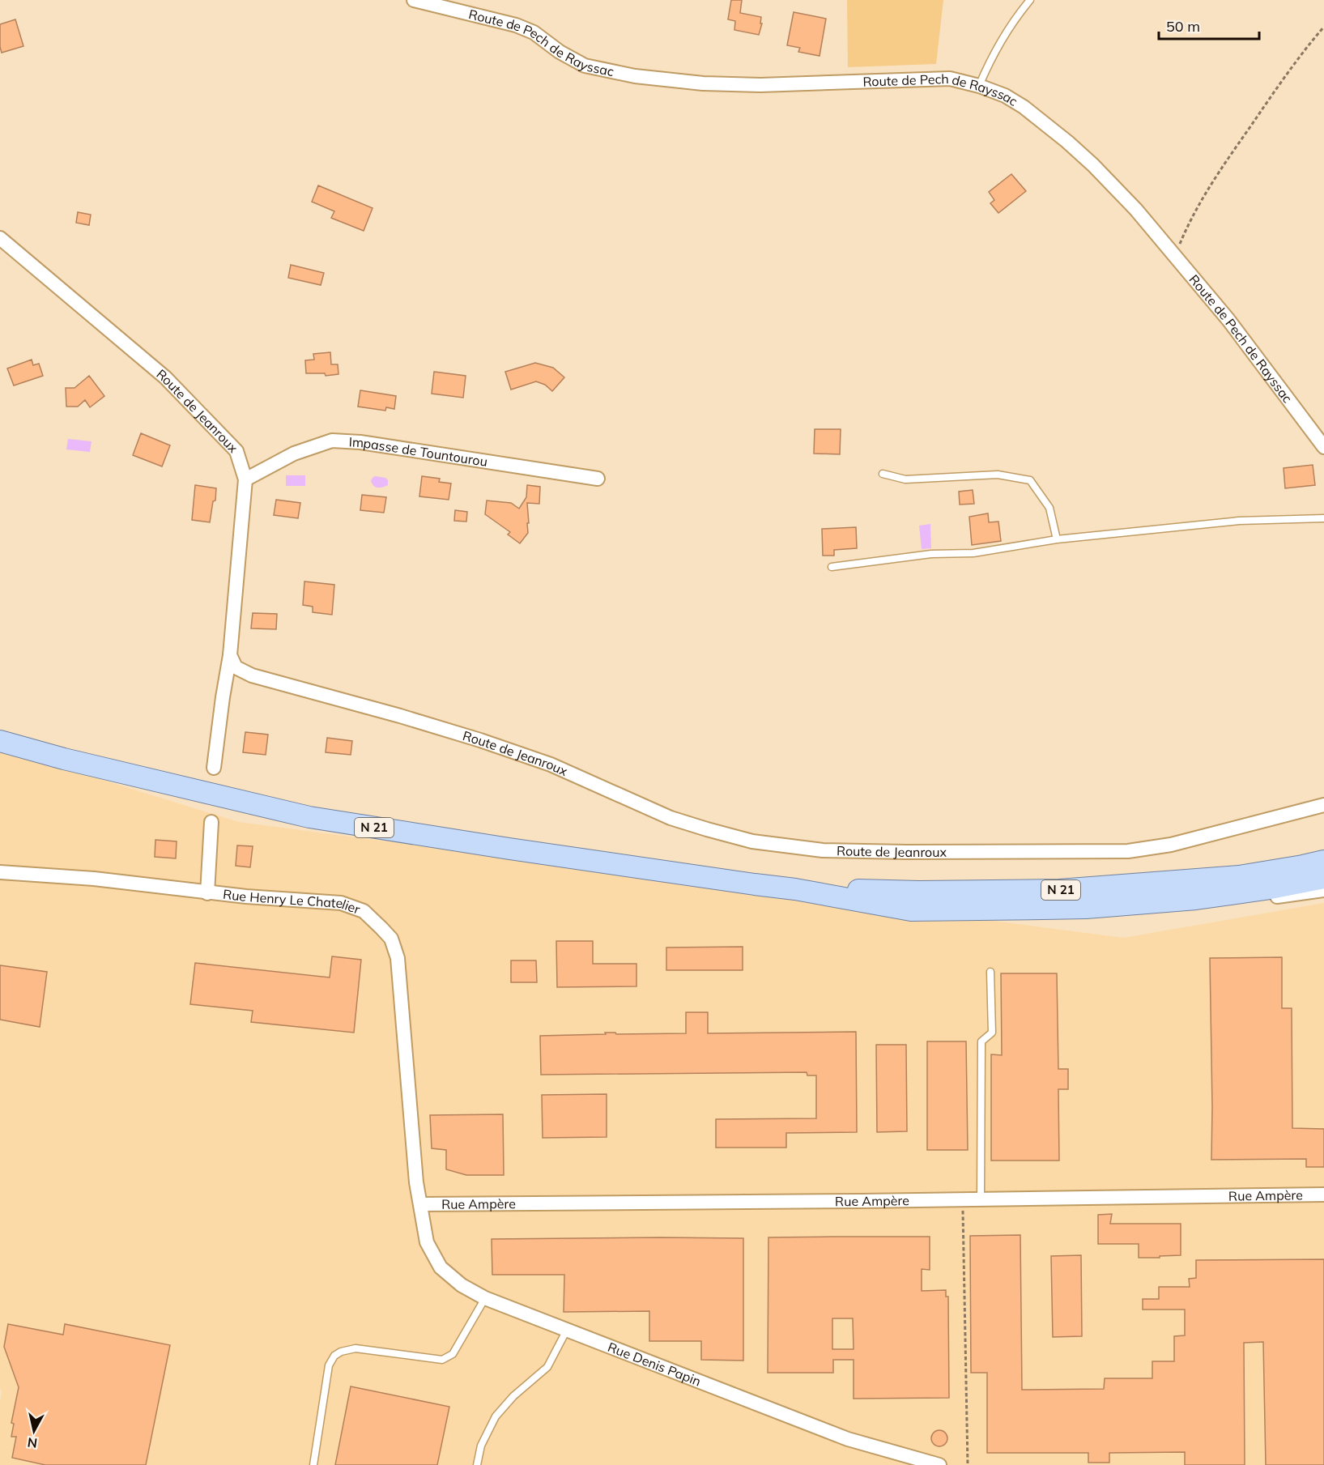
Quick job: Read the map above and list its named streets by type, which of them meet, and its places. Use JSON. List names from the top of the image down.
{
  "streets": {
    "main road": ["N 21"],
    "street": [
      "Route de Pech de Rayssac",
      "Route de Jeanroux",
      "Impasse de Tountourou",
      "Rue Henry Le Chatelier",
      "Rue Ampère",
      "Rue Denis Papin"
    ]
  },
  "crossings": [
    ["Route de Jeanroux", "Impasse de Tountourou"],
    ["Rue Henry Le Chatelier", "Rue Ampère"],
    ["Rue Henry Le Chatelier", "Rue Denis Papin"],
    ["Rue Ampère", "Rue Denis Papin"]
  ],
  "scale_bar": "50 m",
  "north": "bottom"
}
